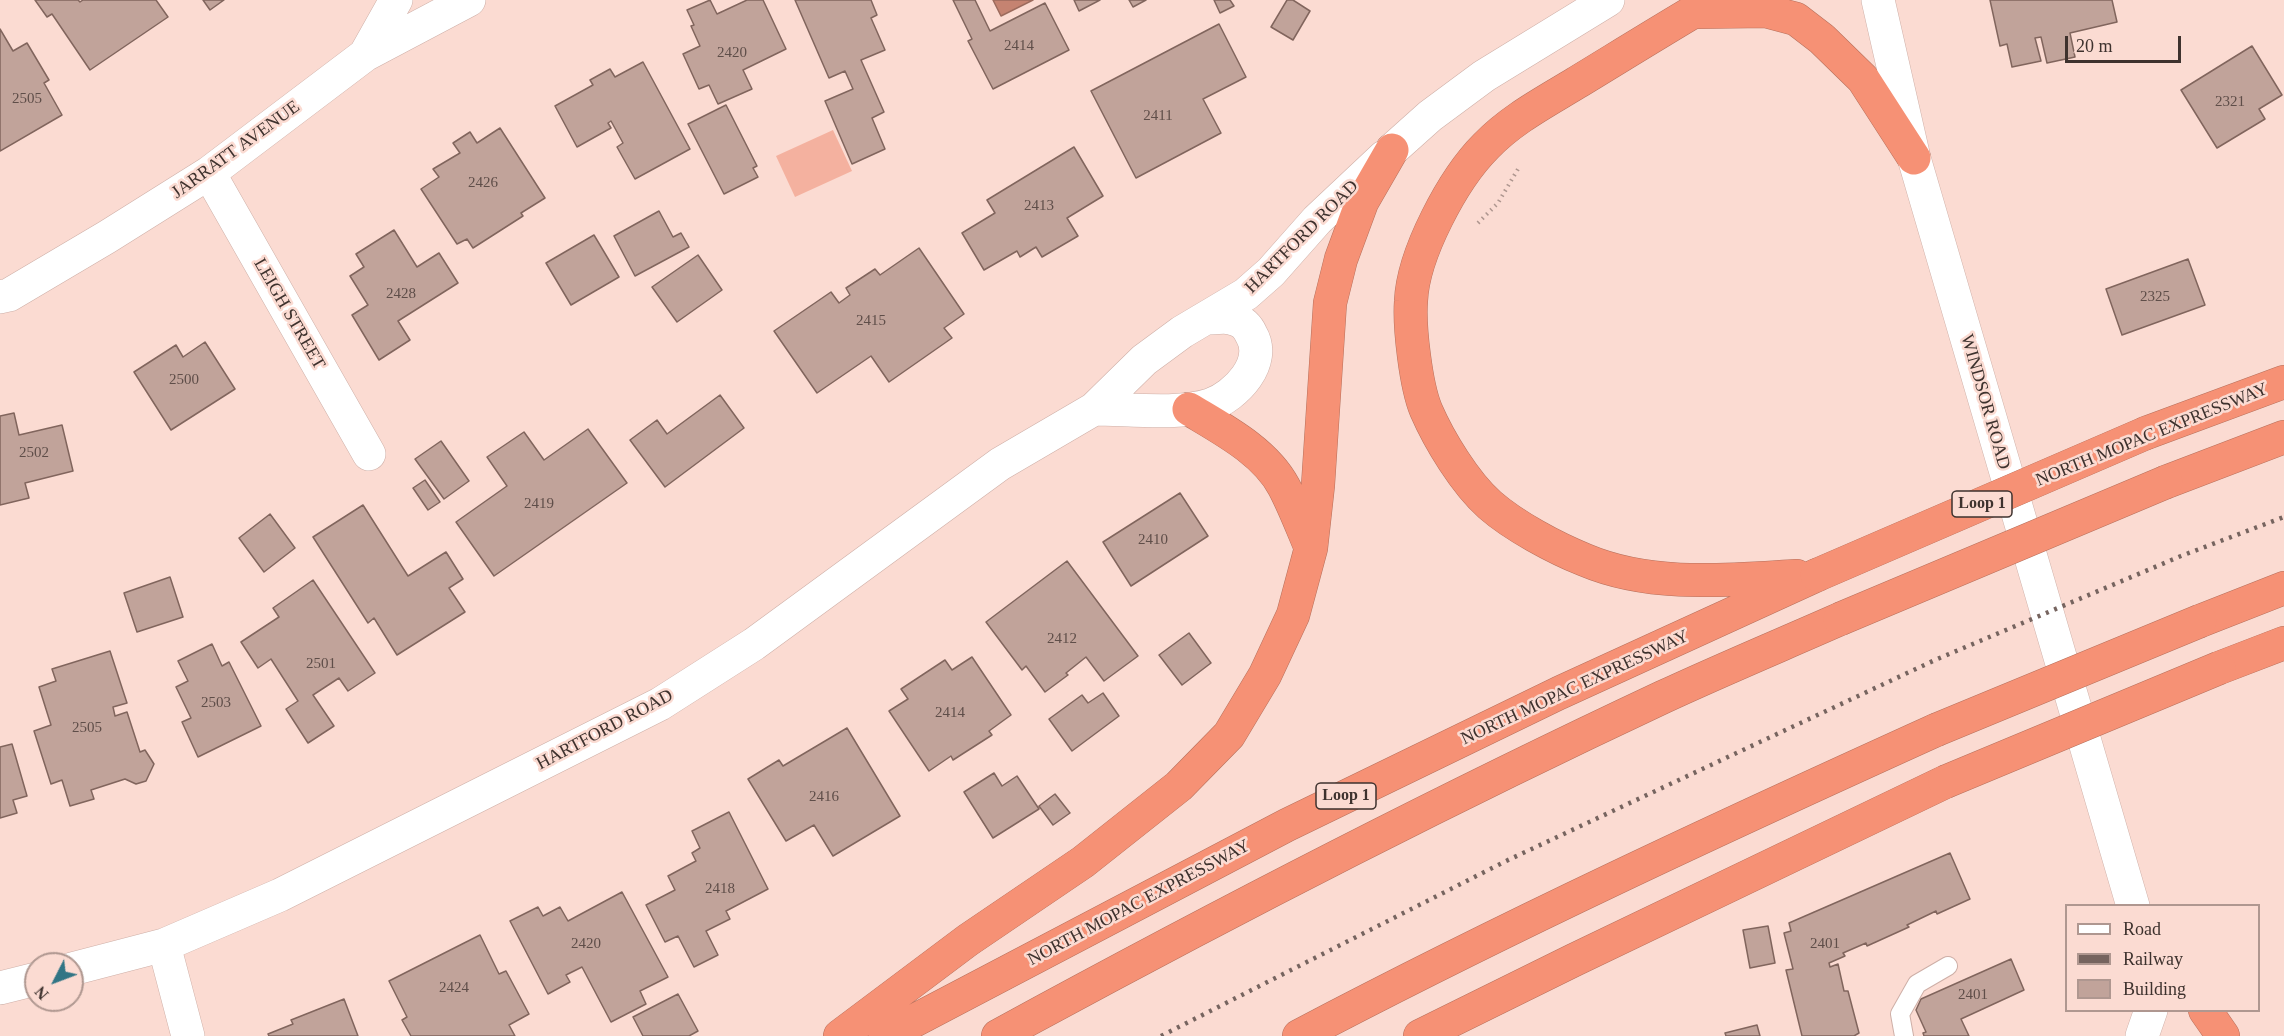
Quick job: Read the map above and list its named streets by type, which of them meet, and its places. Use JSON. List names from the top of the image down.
{
  "streets": {
    "highway": ["NORTH MOPAC EXPRESSWAY", "Loop 1"],
    "street": [
      "JARRATT AVENUE",
      "HARTFORD ROAD",
      "LEIGH STREET",
      "WINDSOR ROAD"
    ]
  },
  "crossings": [
    ["JARRATT AVENUE", "LEIGH STREET"]
  ],
  "house_numbers": [
    "2414",
    "2420",
    "2505",
    "2321",
    "2411",
    "2426",
    "2413",
    "2428",
    "2325",
    "2415",
    "2500",
    "2502",
    "2419",
    "2410",
    "2412",
    "2501",
    "2503",
    "2414",
    "2505",
    "2416",
    "2418",
    "2420",
    "2401",
    "2424",
    "2401"
  ],
  "legend": ["Road", "Railway", "Building"],
  "scale_bar": "20 m",
  "north": "bottom left"
}
